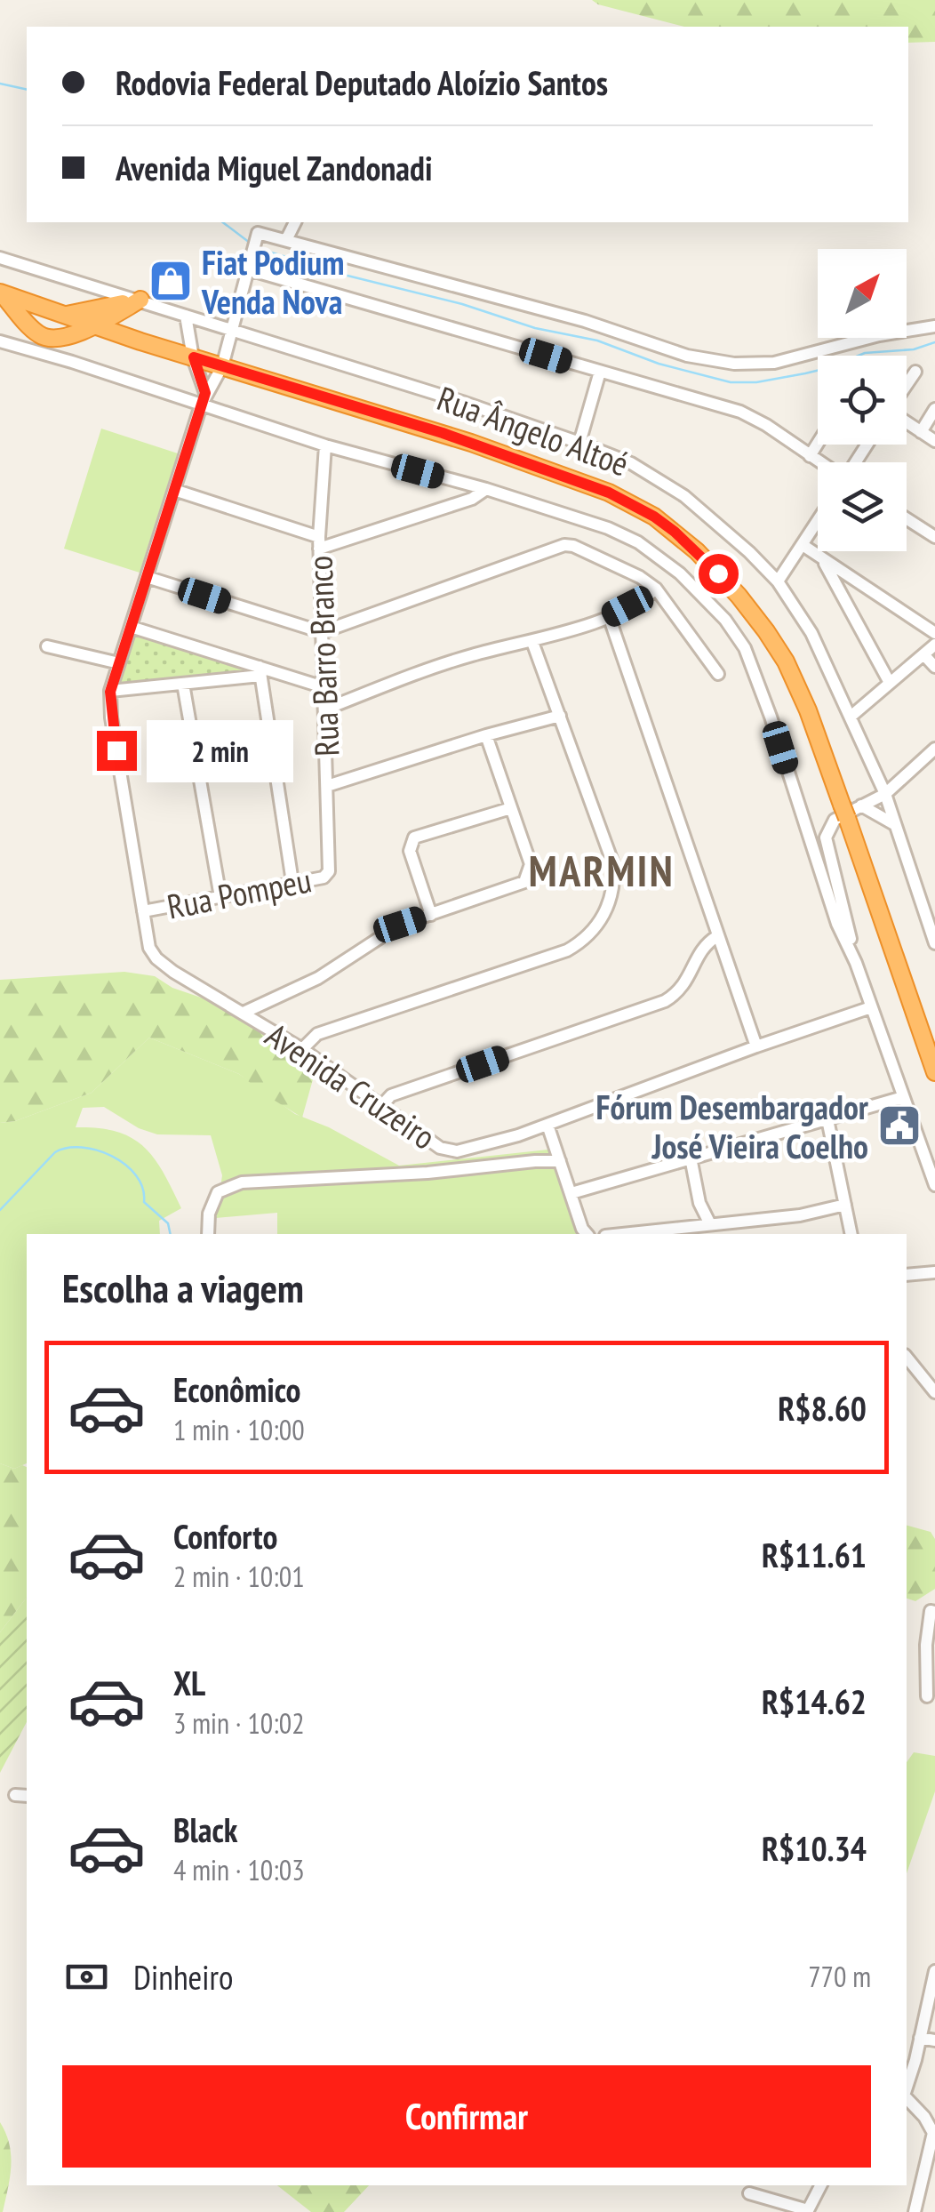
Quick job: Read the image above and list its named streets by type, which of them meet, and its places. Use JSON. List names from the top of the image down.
{
  "streets": {
    "street": [
      "Rua Ângelo Altoé",
      "Rua Barro Branco",
      "Rua Pompeu",
      "Avenida Cruzeiro"
    ]
  },
  "crossings": [
    ["Rua Barro Branco", "Rua Pompeu"],
    ["Rua Pompeu", "Avenida Cruzeiro"]
  ],
  "districts": ["MARMIN"],
  "places": {
    "shop": ["Fiat Podium Venda Nova"],
    "public building": ["Fórum Desembargador José Vieira Coelho"]
  },
  "north": "top right",
  "page": {
    "banner": ["Rodovia Federal Deputado Aloízio Santos", "Avenida Miguel Zandonadi"],
    "bubble": "2 min",
    "heading": "Escolha a viagem",
    "list": [
      {
        "name": "Econômico",
        "note": "1 min · 10:00",
        "value": "R$8.60"
      },
      {
        "name": "Conforto",
        "note": "2 min · 10:01",
        "value": "R$11.61"
      },
      {
        "name": "XL",
        "note": "3 min · 10:02",
        "value": "R$14.62"
      },
      {
        "name": "Black",
        "note": "4 min · 10:03",
        "value": "R$10.34"
      }
    ],
    "pay": ["Dinheiro", "770 m"],
    "buttons": "Confirmar"
  }
}
